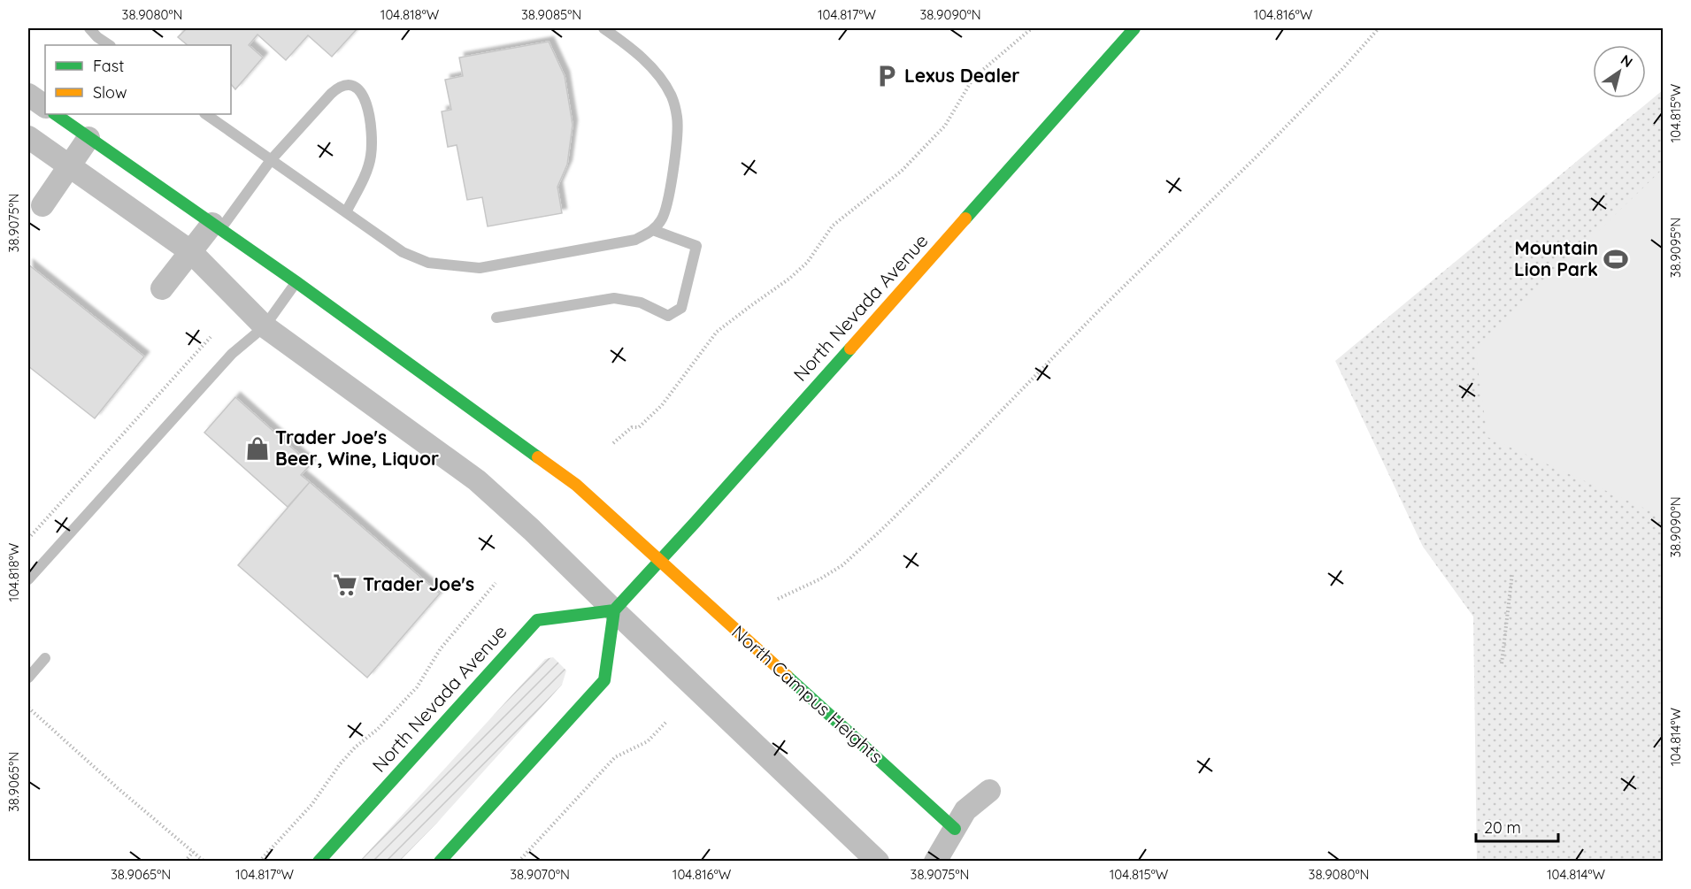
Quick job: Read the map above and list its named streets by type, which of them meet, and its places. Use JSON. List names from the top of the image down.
{
  "streets": {
    "main road": ["North Nevada Avenue", "North Campus Heights"]
  },
  "crossings": [
    ["North Nevada Avenue", "North Campus Heights"]
  ],
  "places": {
    "parking": ["Lexus Dealer"],
    "sports": ["Mountain Lion Park"],
    "shop": ["Trader Joe's Beer, Wine, Liquor"],
    "supermarket": ["Trader Joe's"]
  },
  "legend": ["Fast", "Slow"],
  "scale_bar": "20 m",
  "north": "top right",
  "coordinates": [
    "38.9080°N",
    "104.818°W",
    "38.9085°N",
    "104.817°W",
    "38.9090°N",
    "104.816°W",
    "104.815°W",
    "38.9075°N",
    "38.9095°N",
    "104.814°W",
    "38.9065°N",
    "38.9070°N"
  ]
}
